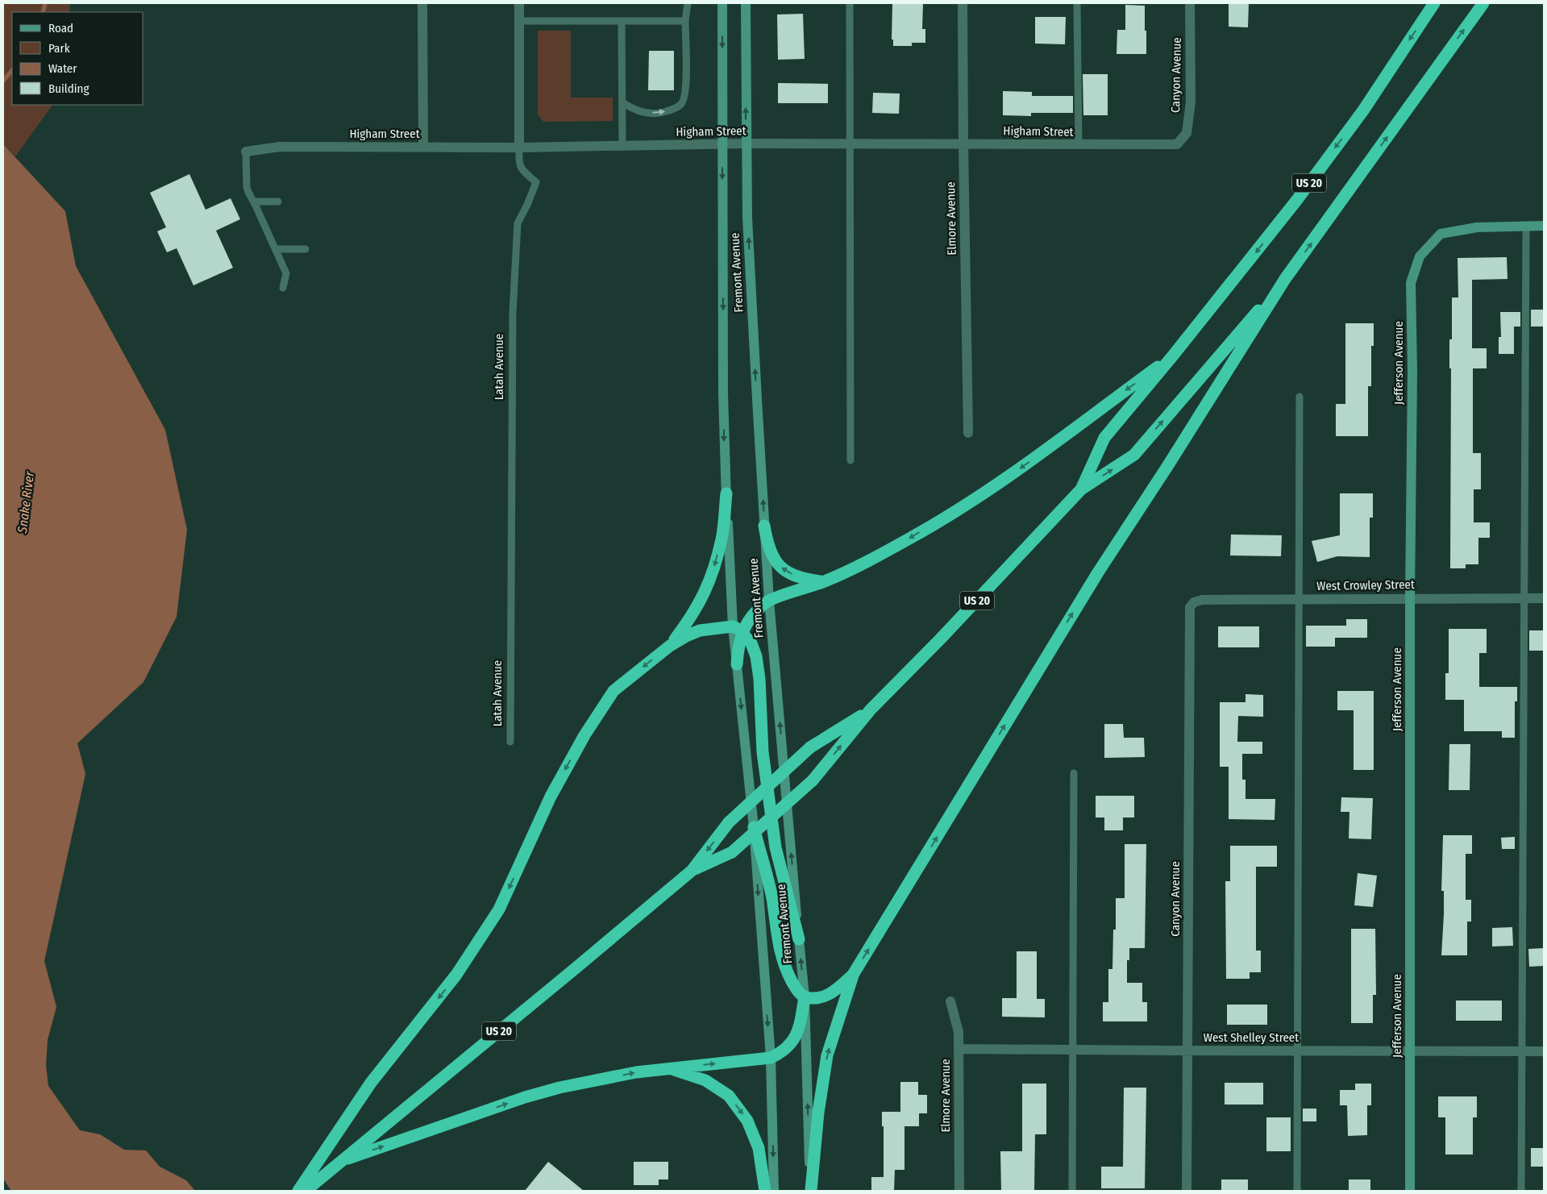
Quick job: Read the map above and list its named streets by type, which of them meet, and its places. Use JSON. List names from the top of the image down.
{
  "streets": {
    "highway": ["US 20"],
    "street": [
      "Canyon Avenue",
      "Higham Street",
      "Elmore Avenue",
      "Fremont Avenue",
      "Jefferson Avenue",
      "Latah Avenue",
      "West Crowley Street",
      "West Shelley Street"
    ]
  },
  "crossings": [
    ["Canyon Avenue", "Higham Street"],
    ["Canyon Avenue", "West Crowley Street"],
    ["Canyon Avenue", "West Shelley Street"],
    ["Higham Street", "Elmore Avenue"],
    ["Higham Street", "Fremont Avenue"],
    ["Higham Street", "Latah Avenue"],
    ["Elmore Avenue", "West Shelley Street"],
    ["Jefferson Avenue", "West Crowley Street"],
    ["Jefferson Avenue", "West Shelley Street"]
  ],
  "water": ["Snake River"],
  "legend": [
    "Road",
    "Park",
    "Water",
    "Building"
  ]
}
